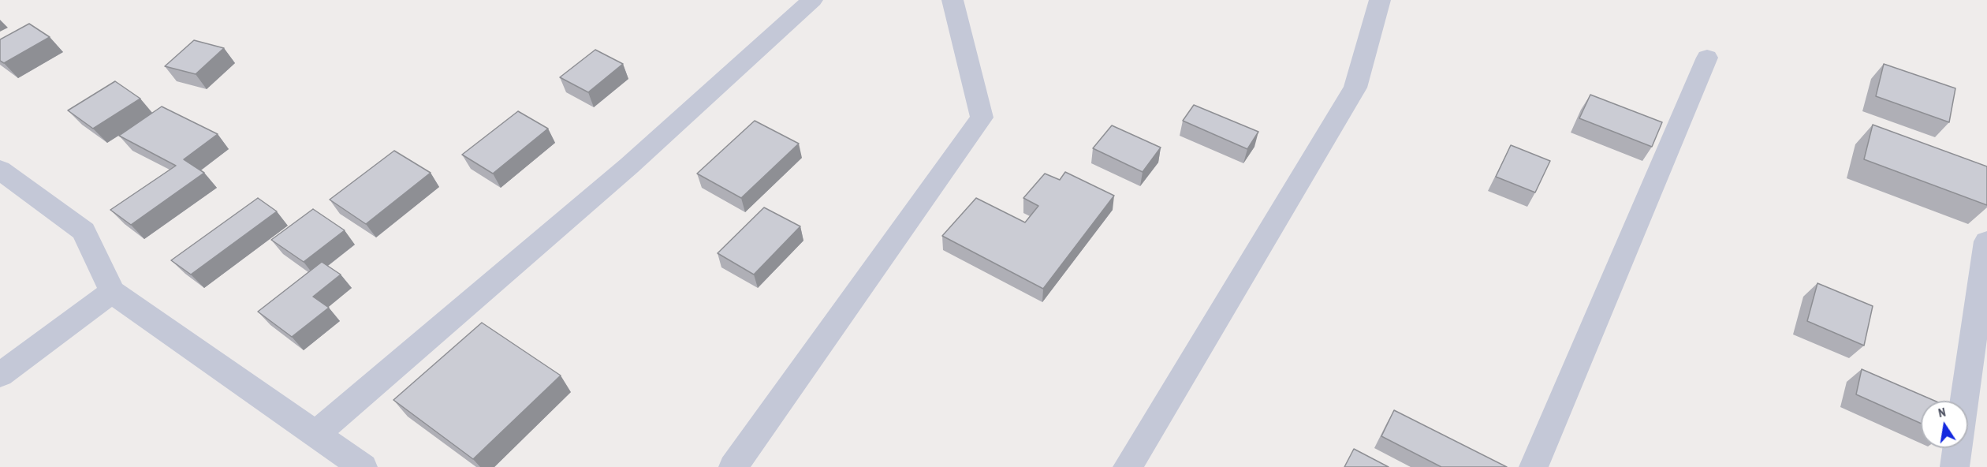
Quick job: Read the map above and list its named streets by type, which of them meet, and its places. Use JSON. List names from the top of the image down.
{
  "north": "top"
}
